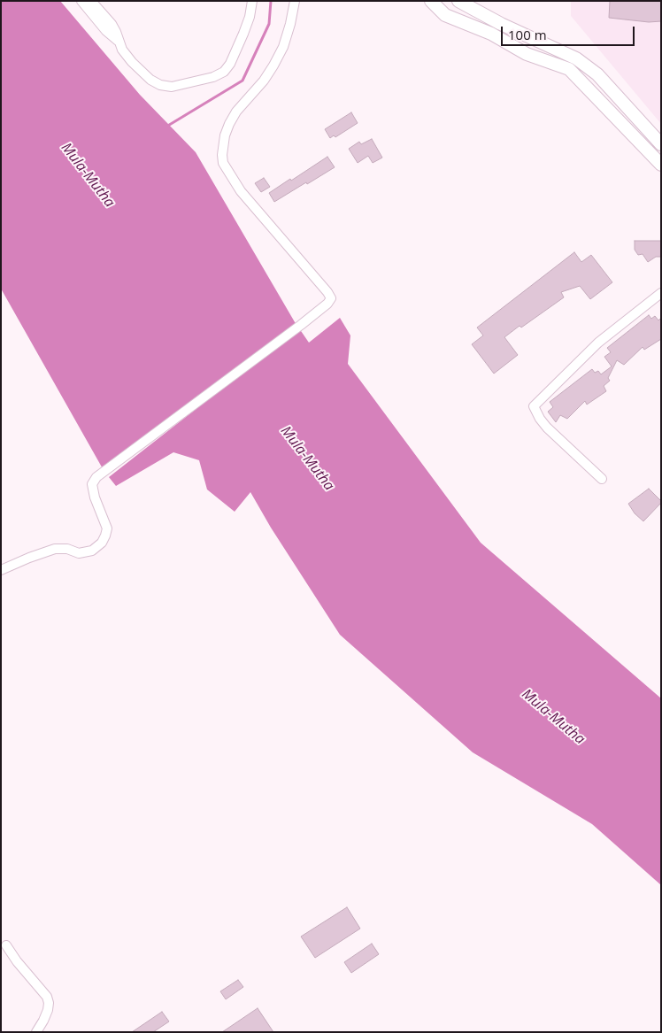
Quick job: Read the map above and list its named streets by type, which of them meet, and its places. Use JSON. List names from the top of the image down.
{
  "water": ["Mula-Mutha"],
  "scale_bar": "100 m"
}
